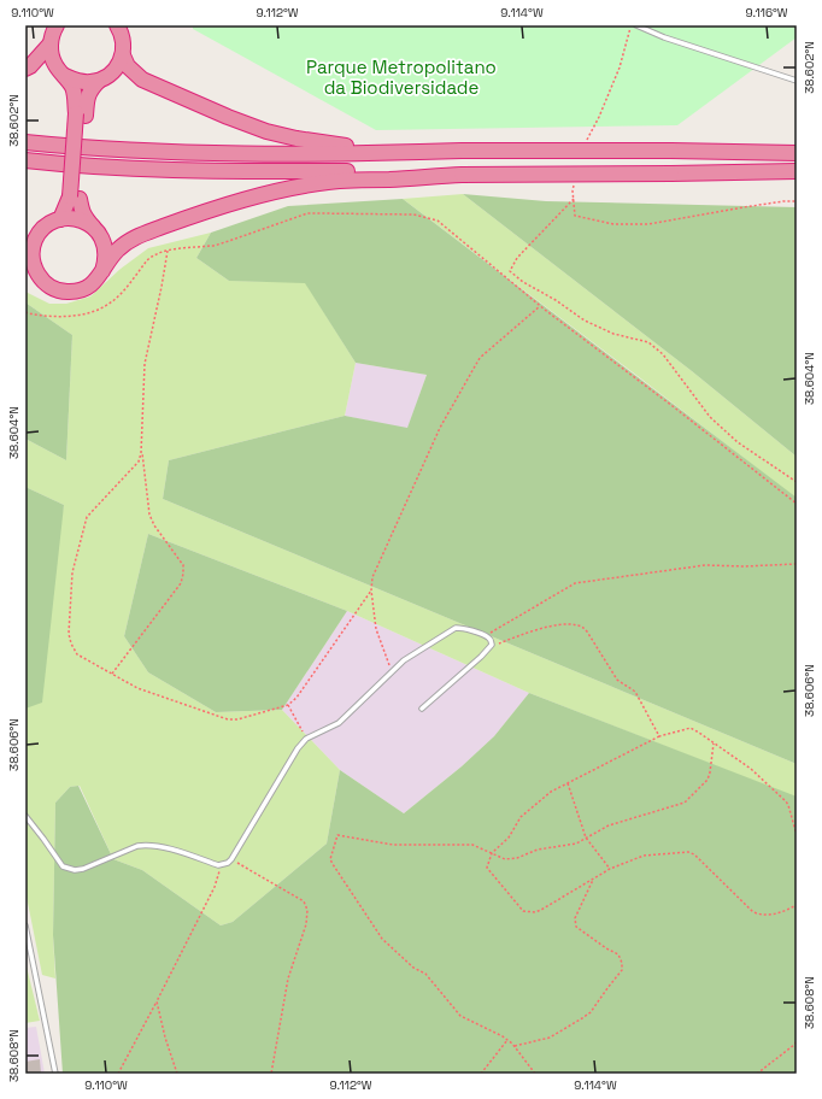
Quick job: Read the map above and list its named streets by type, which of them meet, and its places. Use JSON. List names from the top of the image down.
{
  "parks": ["Parque Metropolitano da Biodiversidade"],
  "coordinates": [
    "9.110°W",
    "9.112°W",
    "9.114°W",
    "9.116°W",
    "38.602°N",
    "38.604°N",
    "38.606°N",
    "38.608°N"
  ]
}
